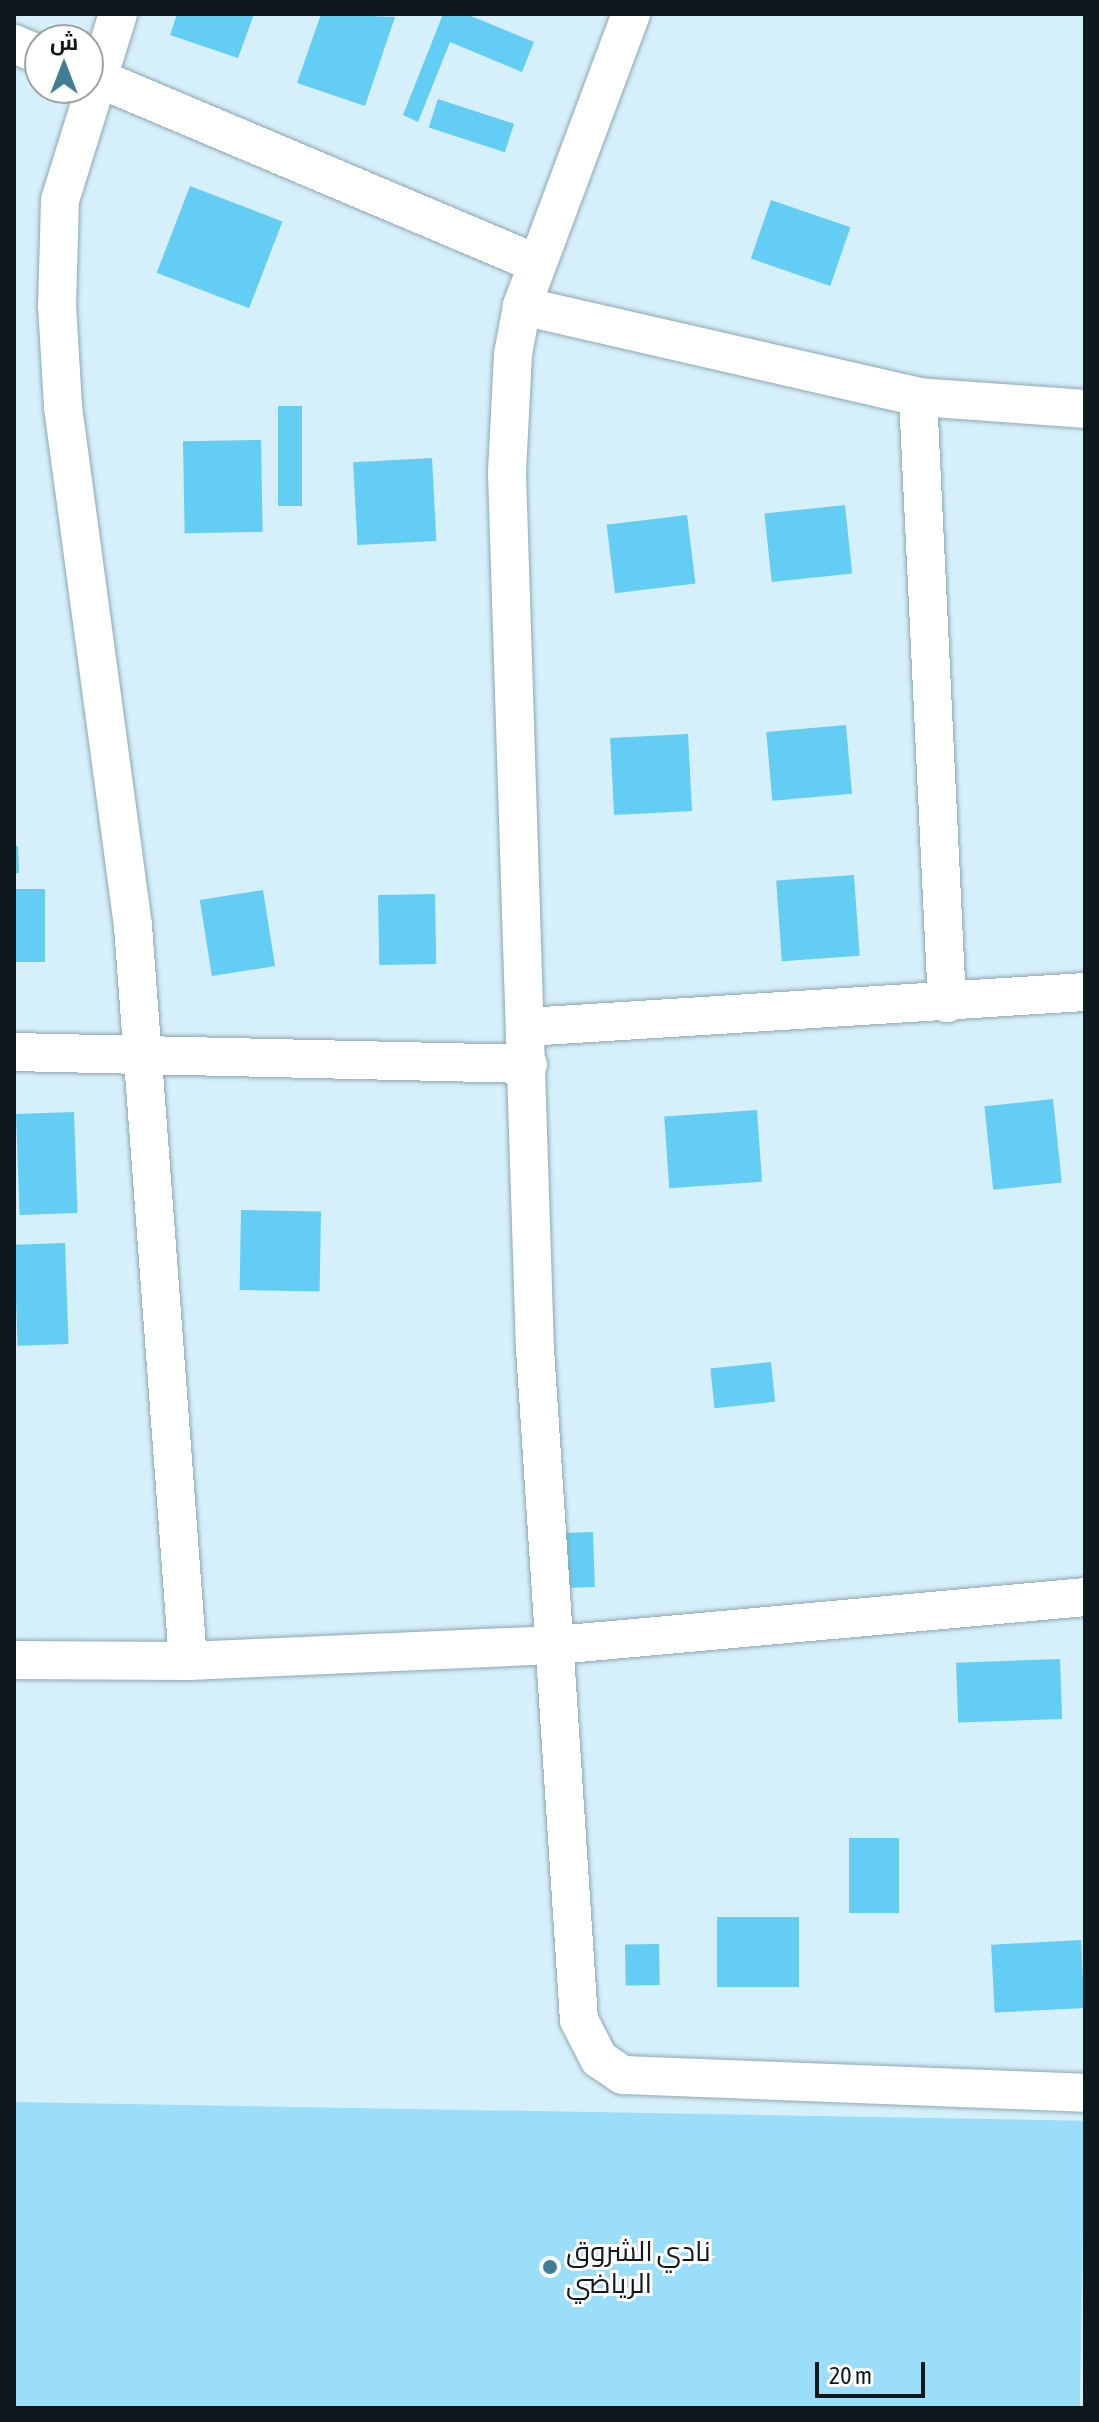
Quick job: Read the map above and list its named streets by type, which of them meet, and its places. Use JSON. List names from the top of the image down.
{
  "places": ["نادي الشروق الرياضي"],
  "scale_bar": "20 m",
  "north": "top"
}
